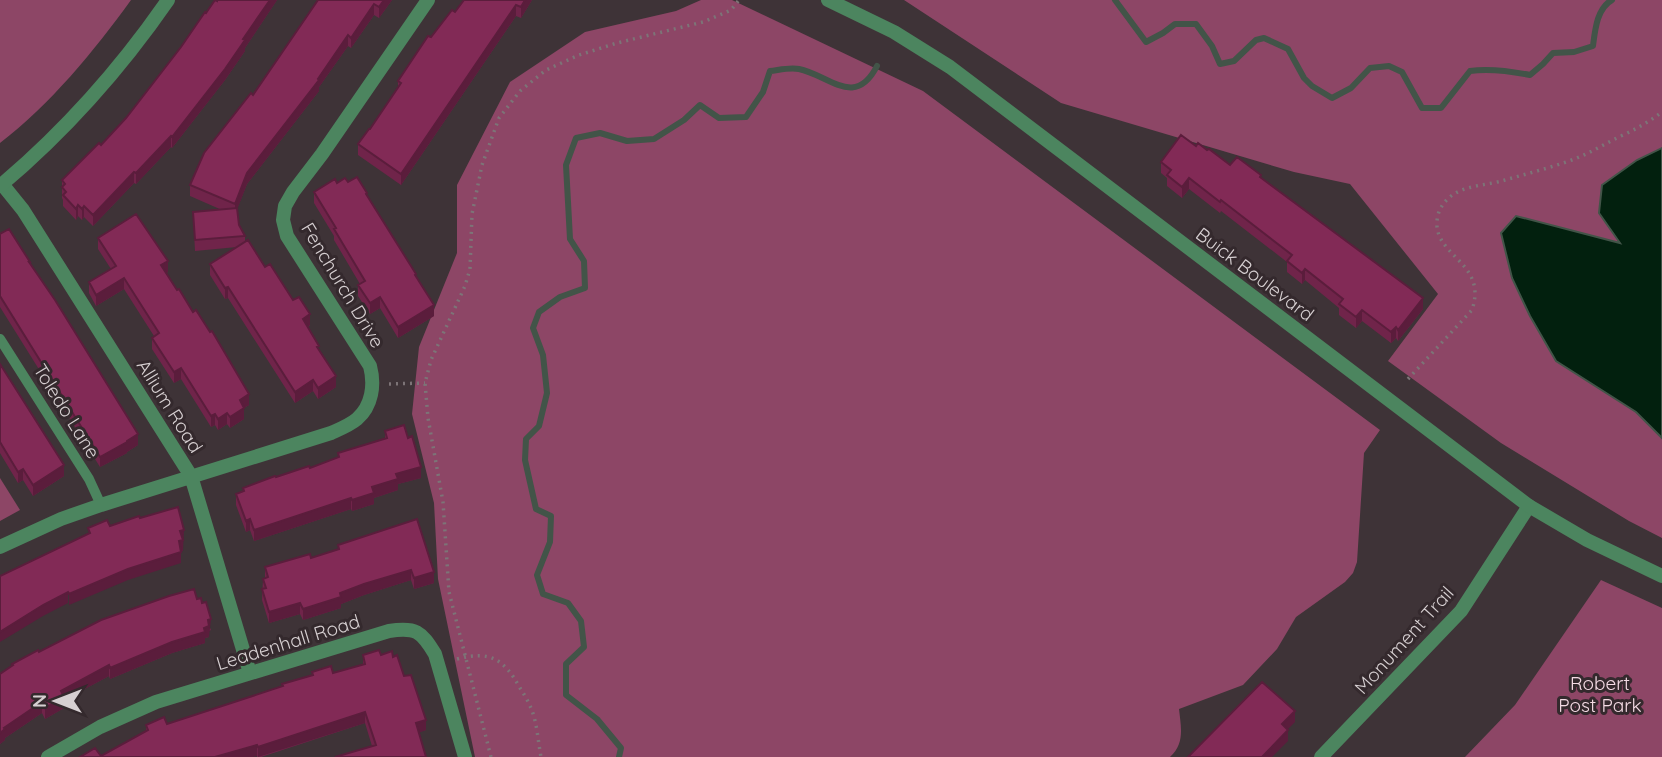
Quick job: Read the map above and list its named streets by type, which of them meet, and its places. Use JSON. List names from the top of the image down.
{
  "streets": {
    "street": [
      "Buick Boulevard",
      "Fenchurch Drive",
      "Allium Road",
      "Monument Trail",
      "Leadenhall Road"
    ],
    "lane": ["Toledo Lane"]
  },
  "crossings": [
    ["Buick Boulevard", "Monument Trail"],
    ["Fenchurch Drive", "Allium Road"],
    ["Fenchurch Drive", "Toledo Lane"],
    ["Allium Road", "Leadenhall Road"]
  ],
  "parks": ["Robert Post Park"],
  "north": "left"
}
